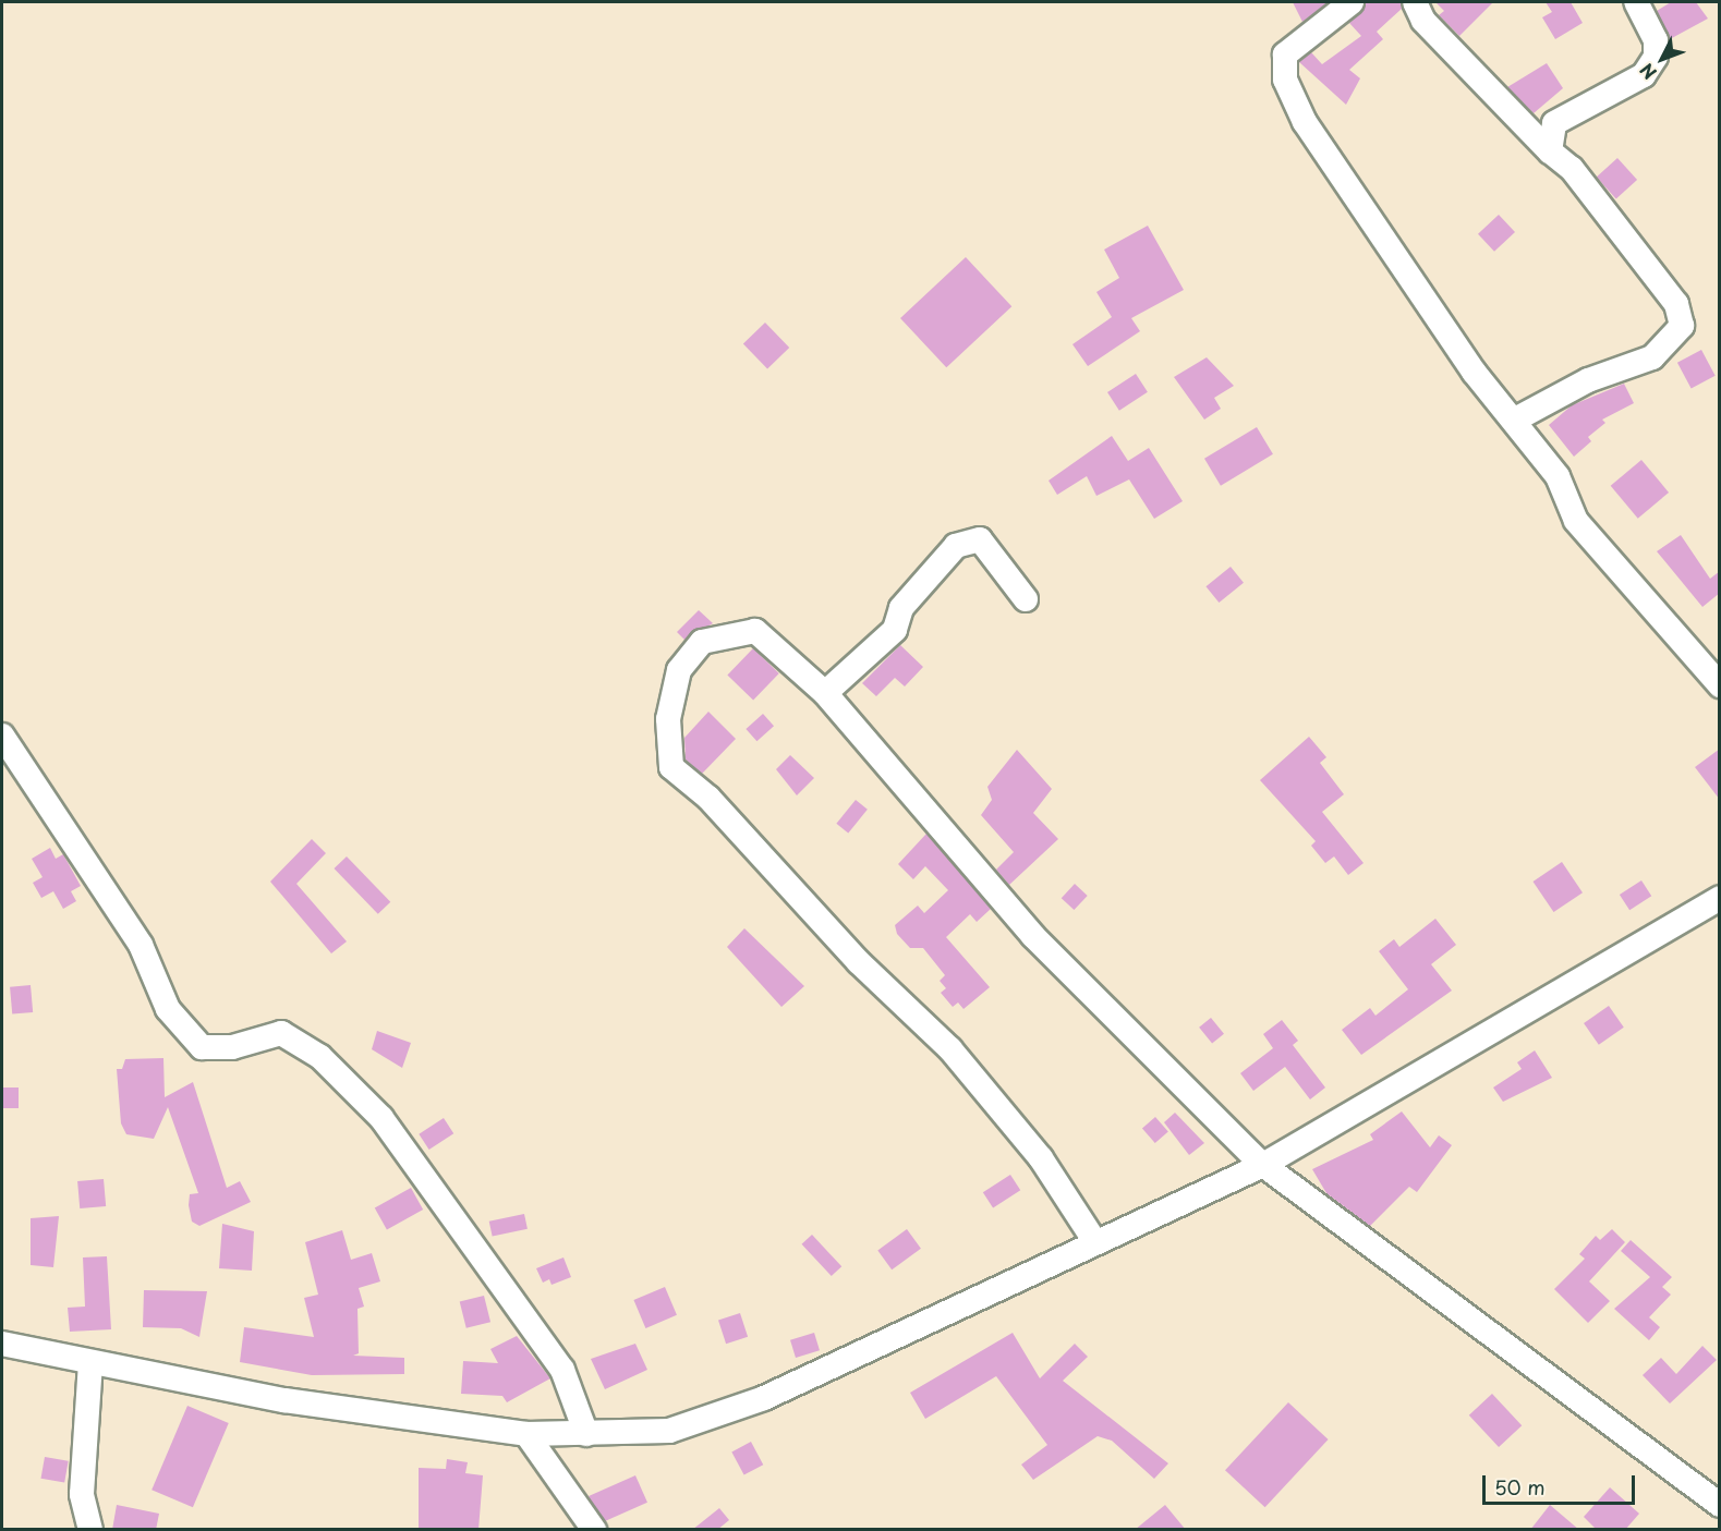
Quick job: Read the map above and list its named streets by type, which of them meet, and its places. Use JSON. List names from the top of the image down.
{
  "scale_bar": "50 m",
  "north": "bottom left"
}
